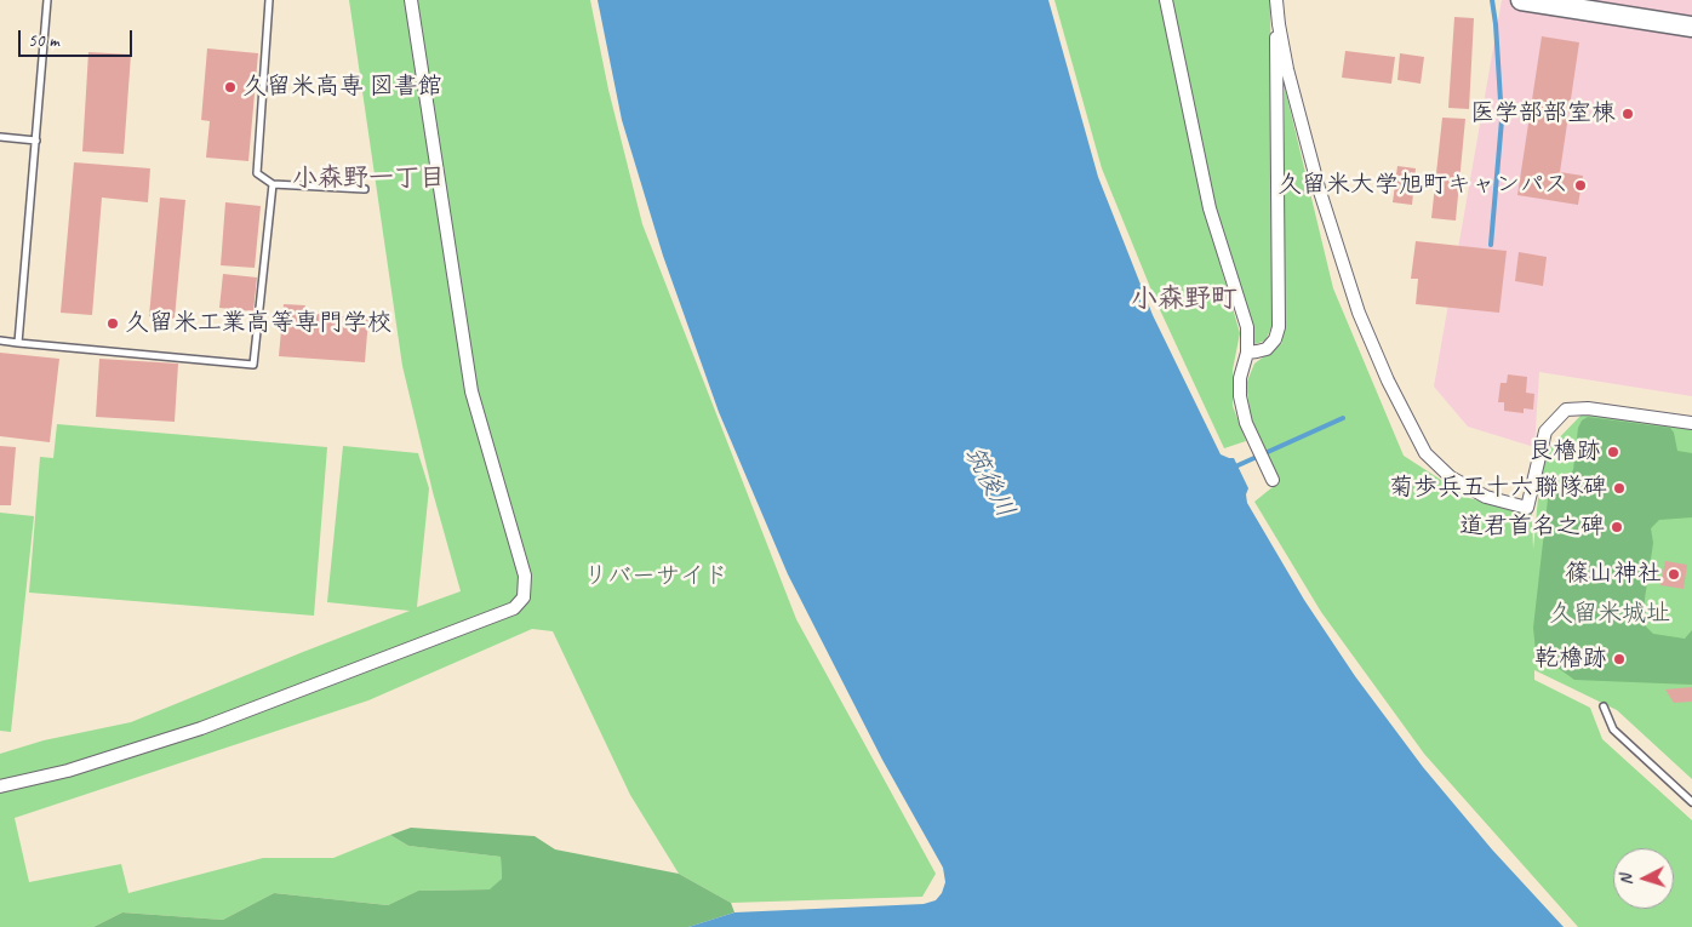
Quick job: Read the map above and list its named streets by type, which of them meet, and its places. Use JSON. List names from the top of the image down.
{
  "districts": ["小森野一丁目", "小森野町"],
  "water": ["筑後川"],
  "parks": ["リバーサイド", "久留米城址"],
  "places": [
    "久留米高専 図書館",
    "医学部部室棟",
    "久留米大学旭町キャンパス",
    "久留米工業高等専門学校",
    "艮櫓跡",
    "菊歩兵五十六聯隊碑",
    "道君首名之碑",
    "篠山神社",
    "乾櫓跡"
  ],
  "scale_bar": "50 m",
  "north": "left"
}
